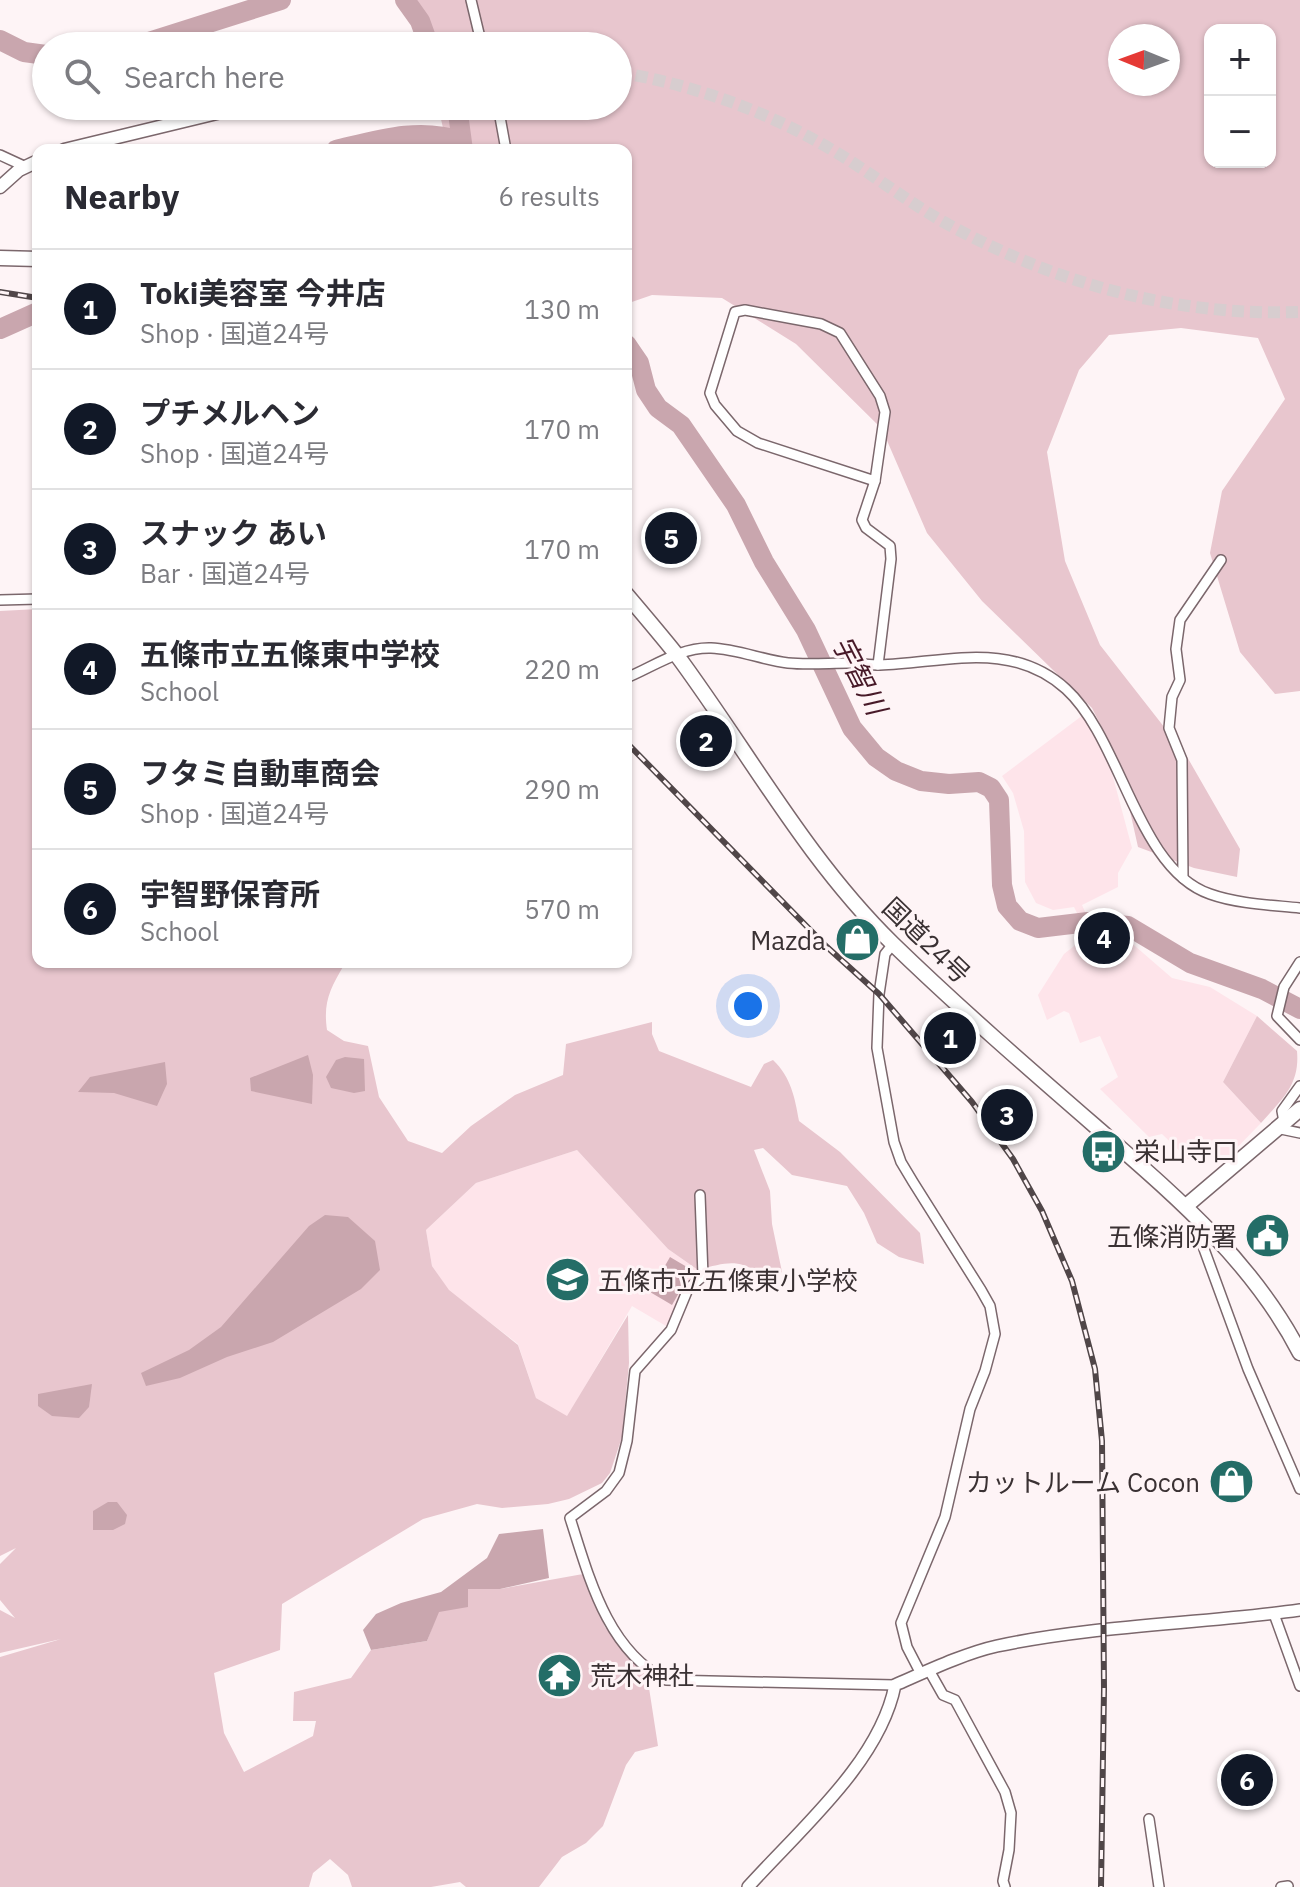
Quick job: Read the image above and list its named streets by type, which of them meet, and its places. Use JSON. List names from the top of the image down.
{
  "streets": {
    "main road": ["国道24号"]
  },
  "water": ["宇智川"],
  "places": {
    "shop": ["Mazda", "カットルーム Cocon"],
    "bus stop": ["栄山寺口"],
    "public building": ["五條消防署"],
    "school or university": ["五條市立五條東小学校"],
    "temple": ["荒木神社"]
  },
  "north": "left",
  "page": {
    "map_buttons": ["+", "−"],
    "search": "Search here",
    "heading": ["Nearby", "6 results"],
    "list": [
      {
        "mark": "1",
        "name": "Toki美容室 今井店",
        "note": "Shop · 国道24号",
        "value": "130 m"
      },
      {
        "mark": "2",
        "name": "プチメルヘン",
        "note": "Shop · 国道24号",
        "value": "170 m"
      },
      {
        "mark": "3",
        "name": "スナック あい",
        "note": "Bar · 国道24号",
        "value": "170 m"
      },
      {
        "mark": "4",
        "name": "五條市立五條東中学校",
        "note": "School",
        "value": "220 m"
      },
      {
        "mark": "5",
        "name": "フタミ自動車商会",
        "note": "Shop · 国道24号",
        "value": "290 m"
      },
      {
        "mark": "6",
        "name": "宇智野保育所",
        "note": "School",
        "value": "570 m"
      }
    ],
    "pins": [
      "5",
      "2",
      "4",
      "1",
      "3",
      "6"
    ]
  }
}
